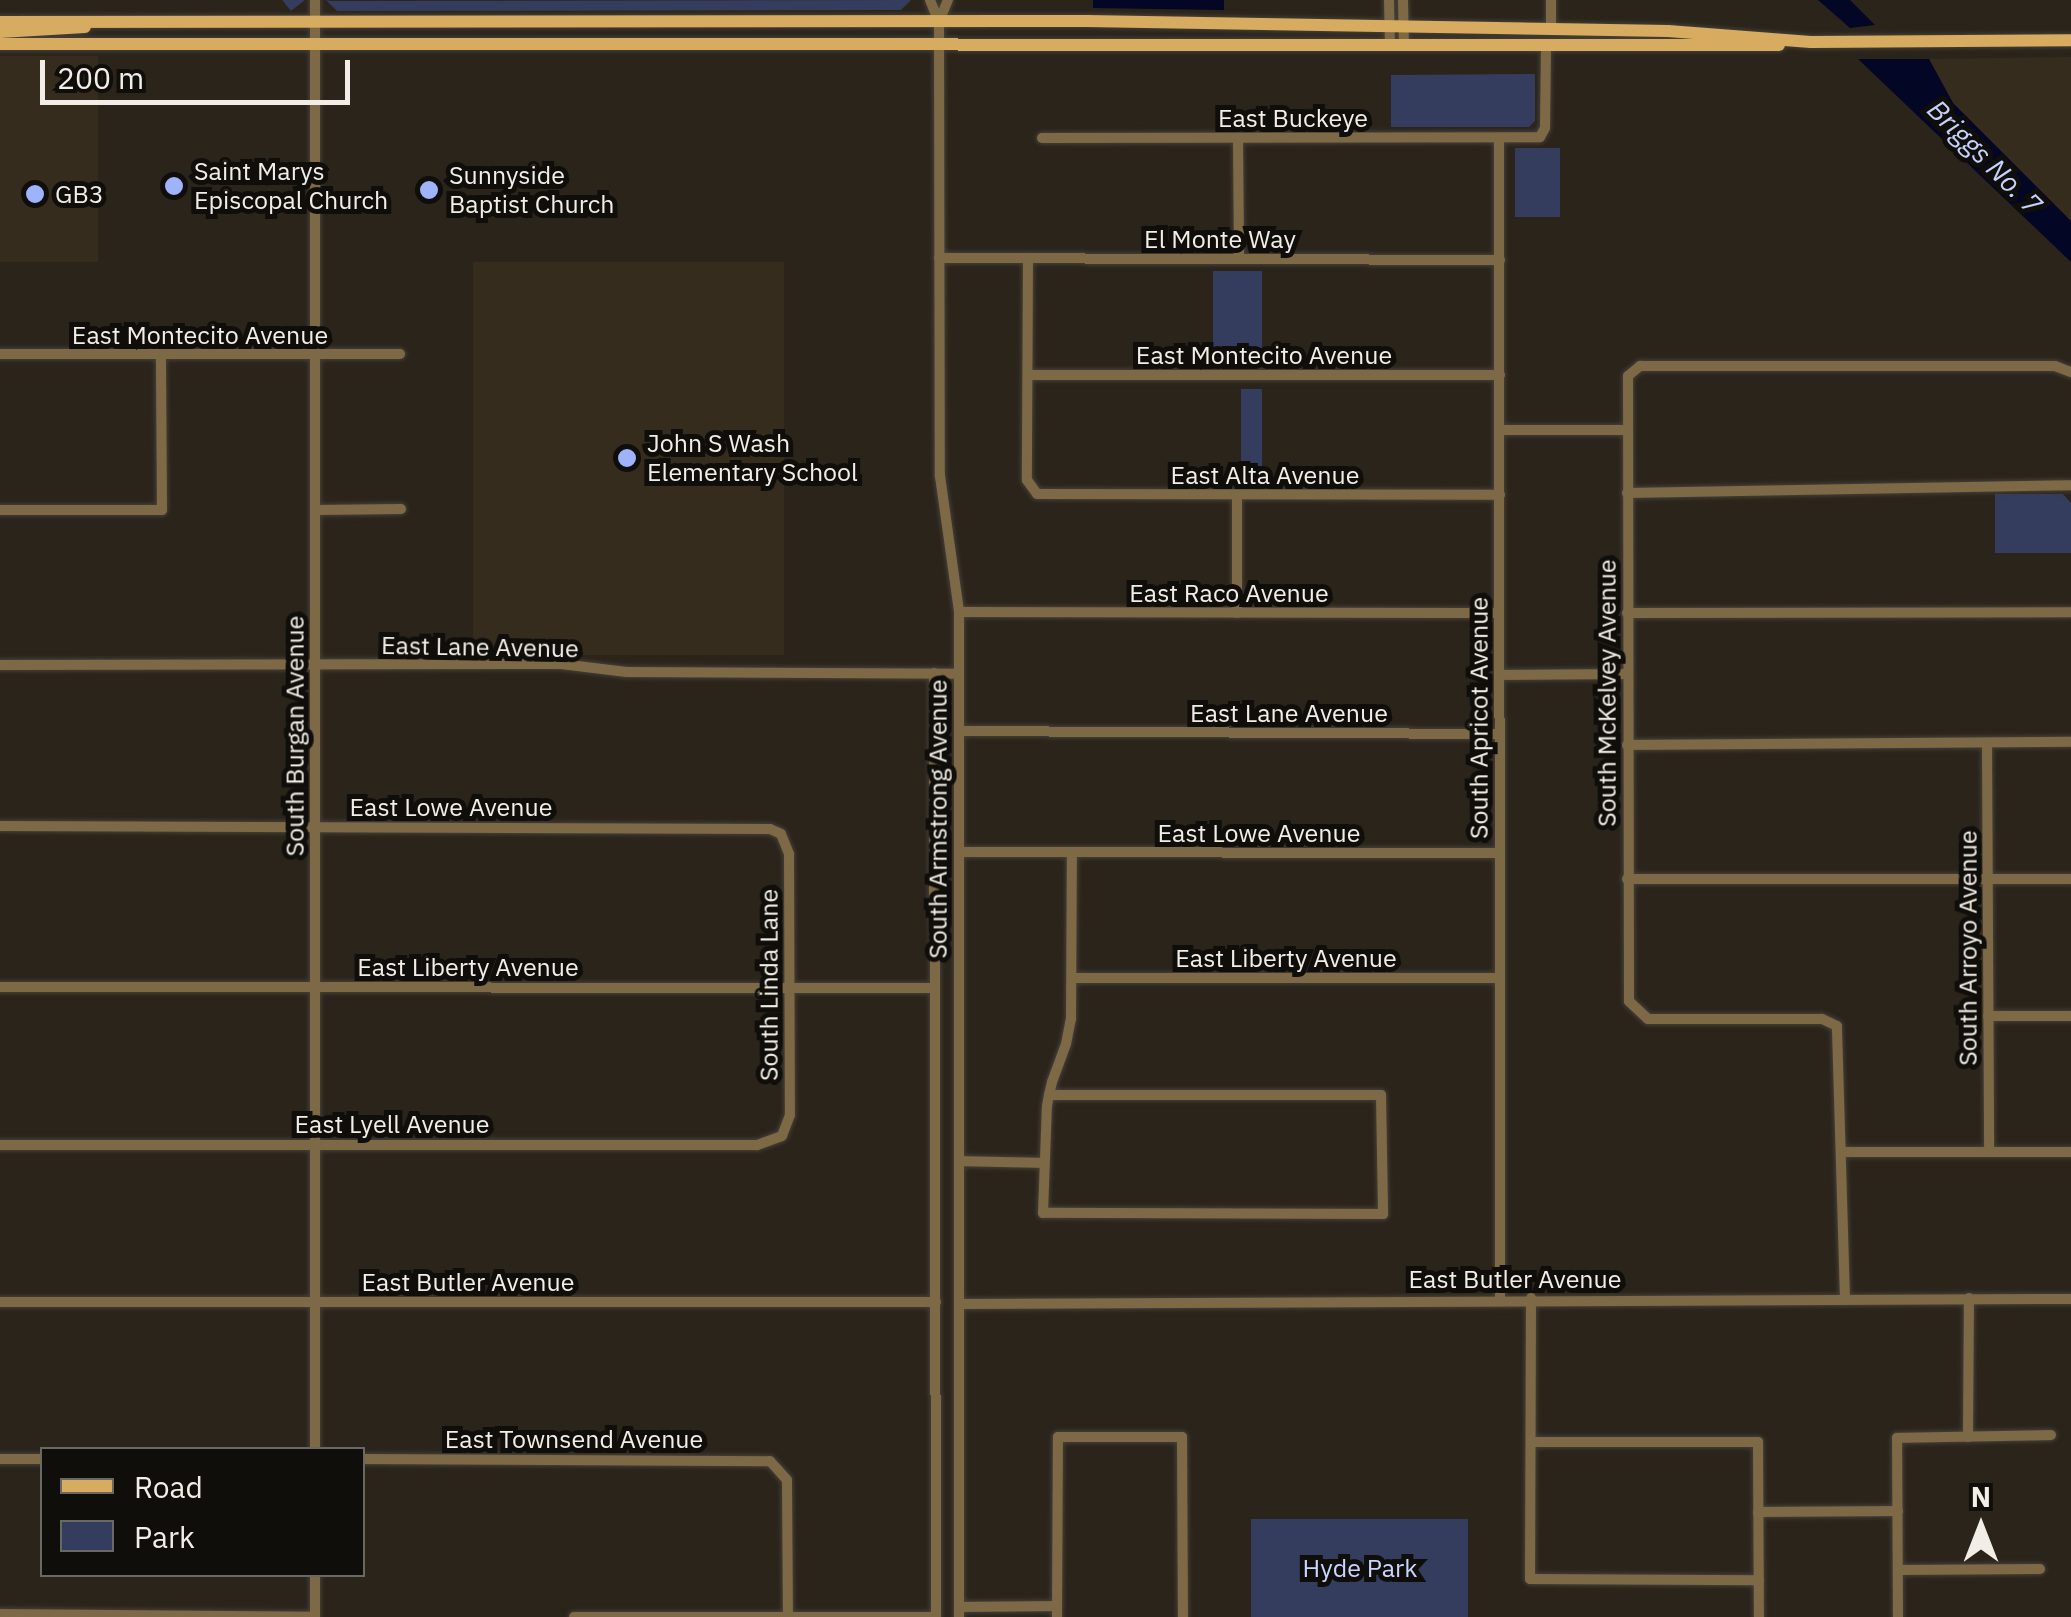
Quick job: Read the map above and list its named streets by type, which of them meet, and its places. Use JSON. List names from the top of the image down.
{
  "streets": {
    "street": [
      "East Buckeye",
      "El Monte Way",
      "East Montecito Avenue",
      "East Alta Avenue",
      "East Raco Avenue",
      "East Lane Avenue",
      "South McKelvey Avenue",
      "South Apricot Avenue",
      "South Burgan Avenue",
      "East Lowe Avenue",
      "South Armstrong Avenue",
      "South Arroyo Avenue",
      "East Liberty Avenue",
      "South Linda Lane",
      "East Lyell Avenue",
      "East Butler Avenue",
      "East Townsend Avenue"
    ]
  },
  "crossings": [
    ["East Buckeye", "South Apricot Avenue"],
    ["El Monte Way", "South Apricot Avenue"],
    ["El Monte Way", "South Armstrong Avenue"],
    ["East Montecito Avenue", "East Alta Avenue"],
    ["East Montecito Avenue", "South Apricot Avenue"],
    ["East Montecito Avenue", "South Burgan Avenue"],
    ["East Alta Avenue", "South Apricot Avenue"],
    ["East Raco Avenue", "South Apricot Avenue"],
    ["East Raco Avenue", "South Armstrong Avenue"],
    ["East Lane Avenue", "South Apricot Avenue"],
    ["East Lane Avenue", "South Burgan Avenue"],
    ["East Lane Avenue", "South Armstrong Avenue"],
    ["South Apricot Avenue", "East Lowe Avenue"],
    ["South Apricot Avenue", "East Liberty Avenue"],
    ["South Apricot Avenue", "East Butler Avenue"],
    ["South Burgan Avenue", "East Lowe Avenue"],
    ["South Burgan Avenue", "East Liberty Avenue"],
    ["South Burgan Avenue", "East Lyell Avenue"],
    ["South Burgan Avenue", "East Butler Avenue"],
    ["East Lowe Avenue", "South Armstrong Avenue"],
    ["East Lowe Avenue", "South Linda Lane"],
    ["South Armstrong Avenue", "East Liberty Avenue"],
    ["South Armstrong Avenue", "East Butler Avenue"],
    ["East Liberty Avenue", "South Linda Lane"],
    ["South Linda Lane", "East Lyell Avenue"]
  ],
  "water": ["Briggs No. 7"],
  "parks": ["Hyde Park"],
  "places": [
    "Saint Marys Episcopal Church",
    "Sunnyside Baptist Church",
    "GB3",
    "John S Wash Elementary School"
  ],
  "legend": ["Road", "Park"],
  "scale_bar": "200 m",
  "north": "top"
}
